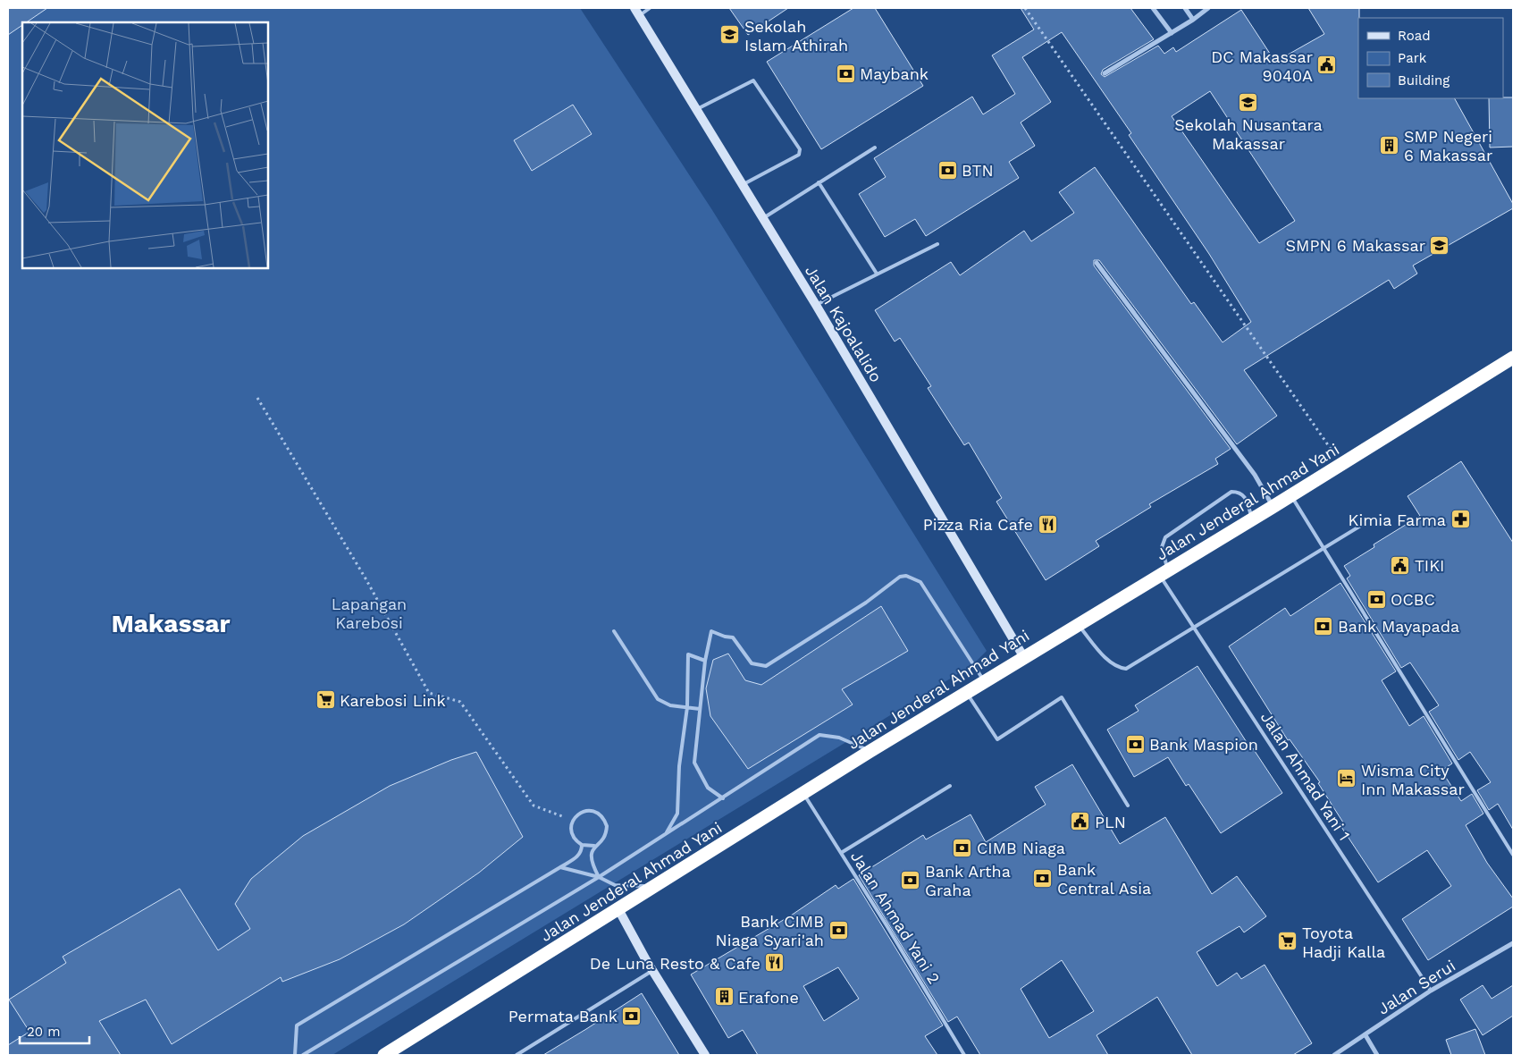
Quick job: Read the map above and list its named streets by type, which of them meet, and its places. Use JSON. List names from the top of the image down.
{
  "streets": {
    "highway": ["Jalan Jenderal Ahmad Yani"],
    "street": ["Jalan Kajoalalido", "Jalan Serui"],
    "lane": ["Jalan Ahmad Yani 1", "Jalan Ahmad Yani 2"]
  },
  "crossings": [
    ["Jalan Kajoalalido", "Jalan Jenderal Ahmad Yani"],
    ["Jalan Jenderal Ahmad Yani", "Jalan Ahmad Yani 1"],
    ["Jalan Jenderal Ahmad Yani", "Jalan Ahmad Yani 2"],
    ["Jalan Ahmad Yani 1", "Jalan Serui"]
  ],
  "districts": ["Makassar"],
  "parks": ["Lapangan Karebosi"],
  "places": {
    "school or university": ["Sekolah Islam Athirah", "Sekolah Nusantara Makassar", "SMPN 6 Makassar"],
    "public building": ["DC Makassar 9040A", "TIKI", "PLN"],
    "bank": [
      "Maybank",
      "BTN",
      "OCBC",
      "Bank Mayapada",
      "Bank Maspion",
      "CIMB Niaga",
      "Bank Central Asia",
      "Bank Artha Graha",
      "Bank CIMB Niaga Syari'ah",
      "Permata Bank"
    ],
    "building": ["SMP Negeri 6 Makassar", "Erafone"],
    "pharmacy": ["Kimia Farma"],
    "restaurant": ["Pizza Ria Cafe", "De Luna Resto & Cafe"],
    "supermarket": ["Karebosi Link", "Toyota Hadji Kalla"],
    "hotel": ["Wisma City Inn Makassar"]
  },
  "legend": ["Road", "Park", "Building"],
  "scale_bar": "20 m"
}
